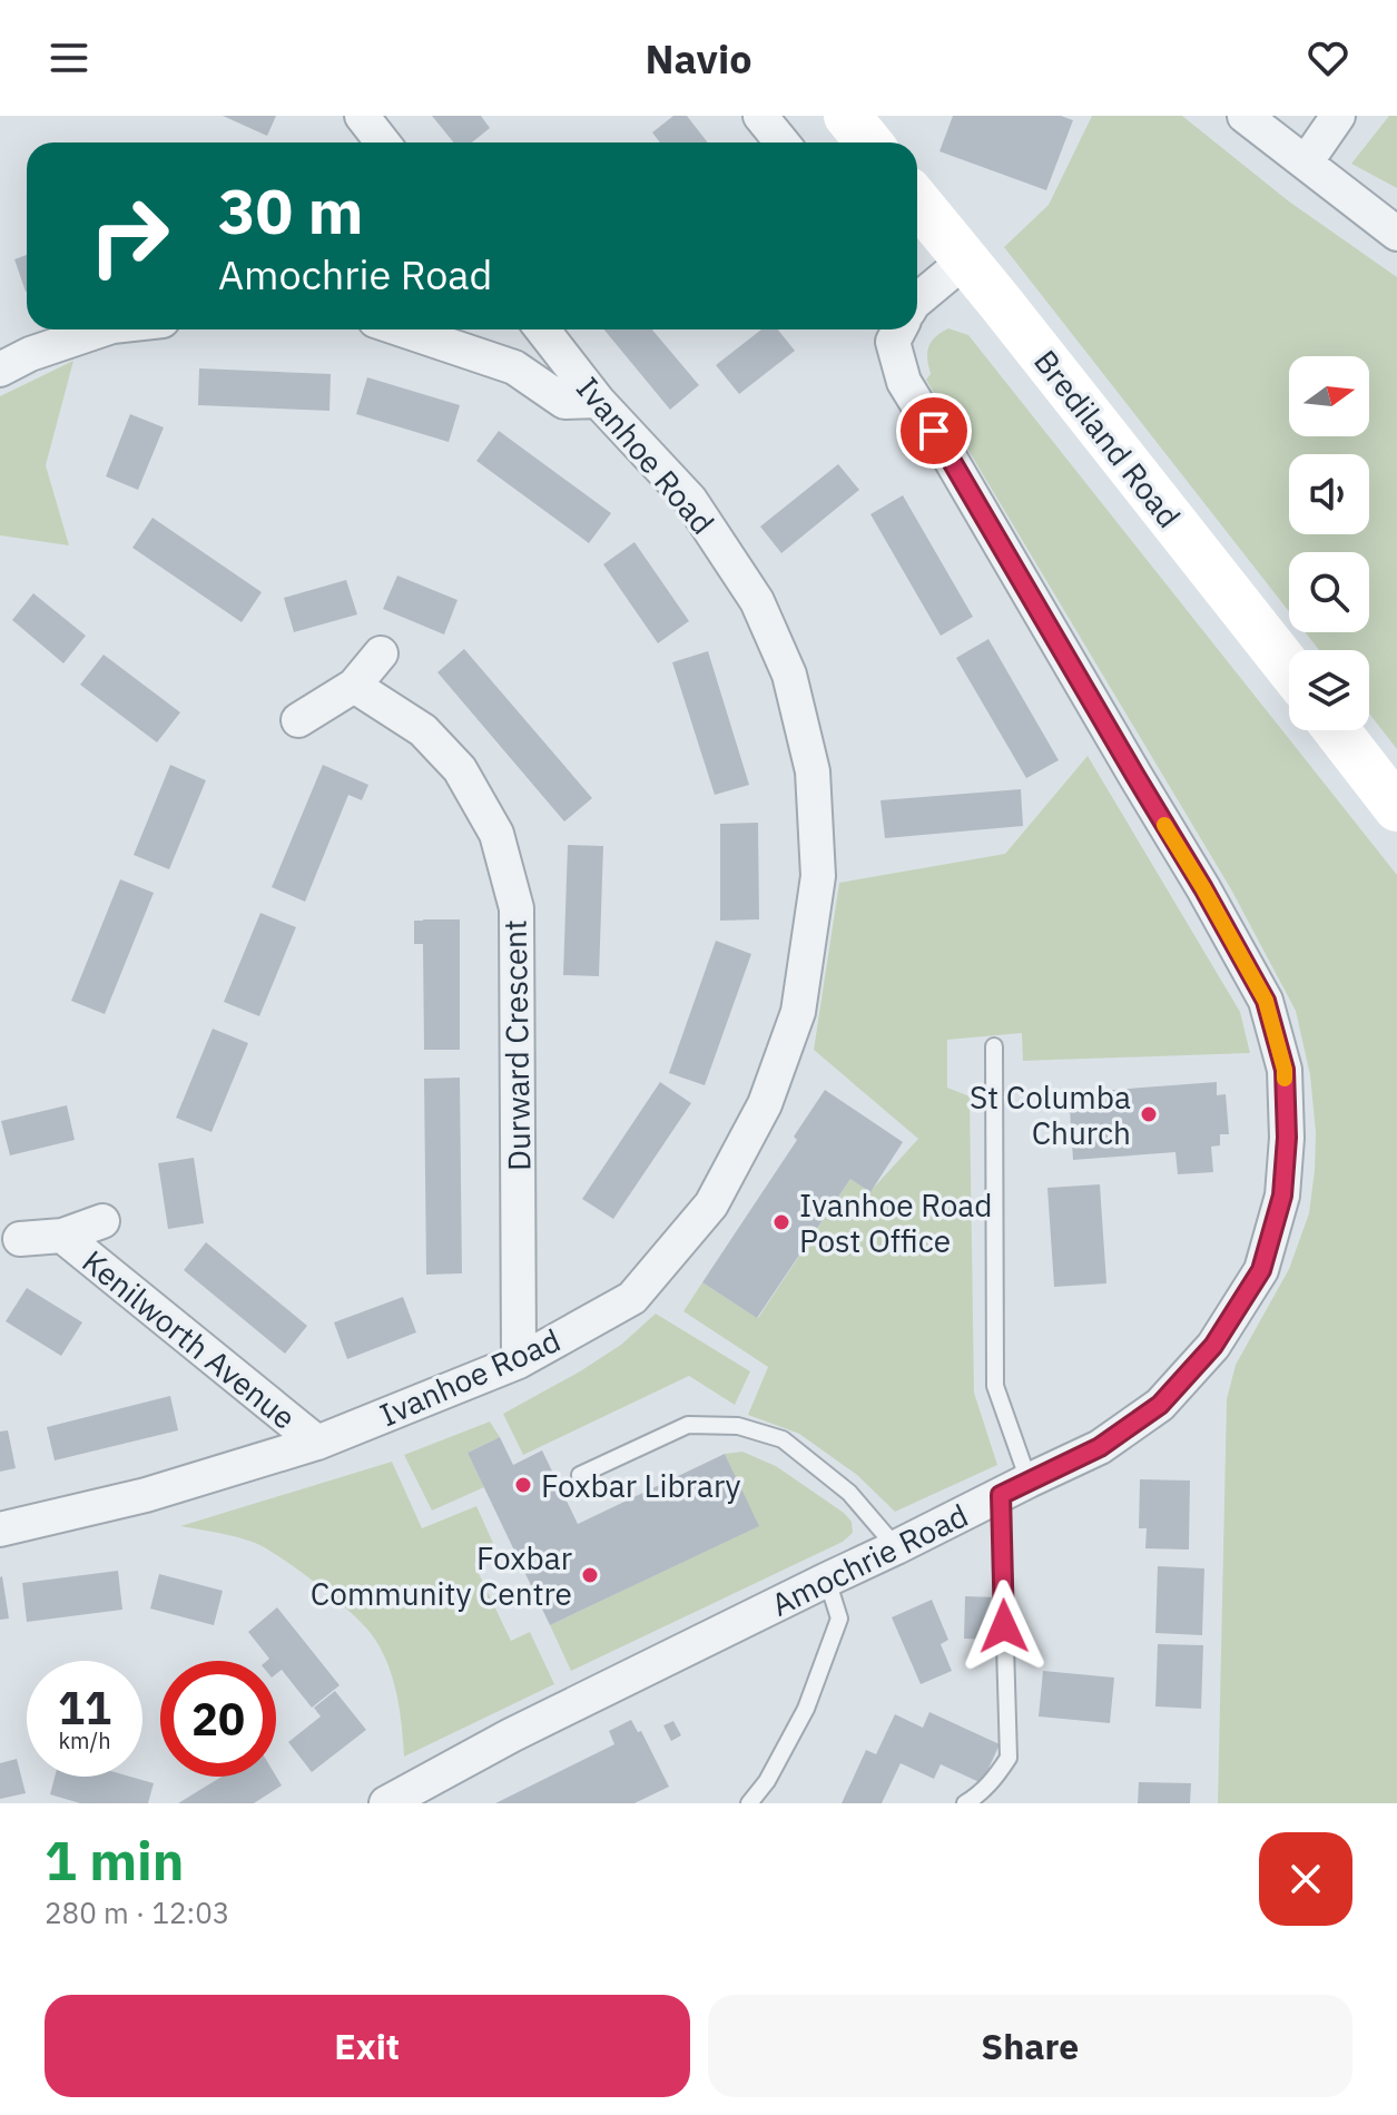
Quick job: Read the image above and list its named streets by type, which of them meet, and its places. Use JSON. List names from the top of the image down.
{
  "streets": {
    "street": [
      "Brediland Road",
      "Ivanhoe Road",
      "Durward Crescent",
      "Kenilworth Avenue",
      "Amochrie Road"
    ]
  },
  "crossings": [
    ["Brediland Road", "Amochrie Road"],
    ["Ivanhoe Road", "Durward Crescent"],
    ["Ivanhoe Road", "Kenilworth Avenue"]
  ],
  "places": [
    "St Columba Church",
    "Ivanhoe Road Post Office",
    "Foxbar Library",
    "Foxbar Community Centre"
  ],
  "north": "right",
  "page": {
    "header": "Navio",
    "turn": ["30 m", "Amochrie Road"],
    "speed": "11 km/h",
    "limit": "20",
    "heading": ["1 min", "280 m · 12:03"],
    "buttons": ["Exit", "Share"]
  }
}
